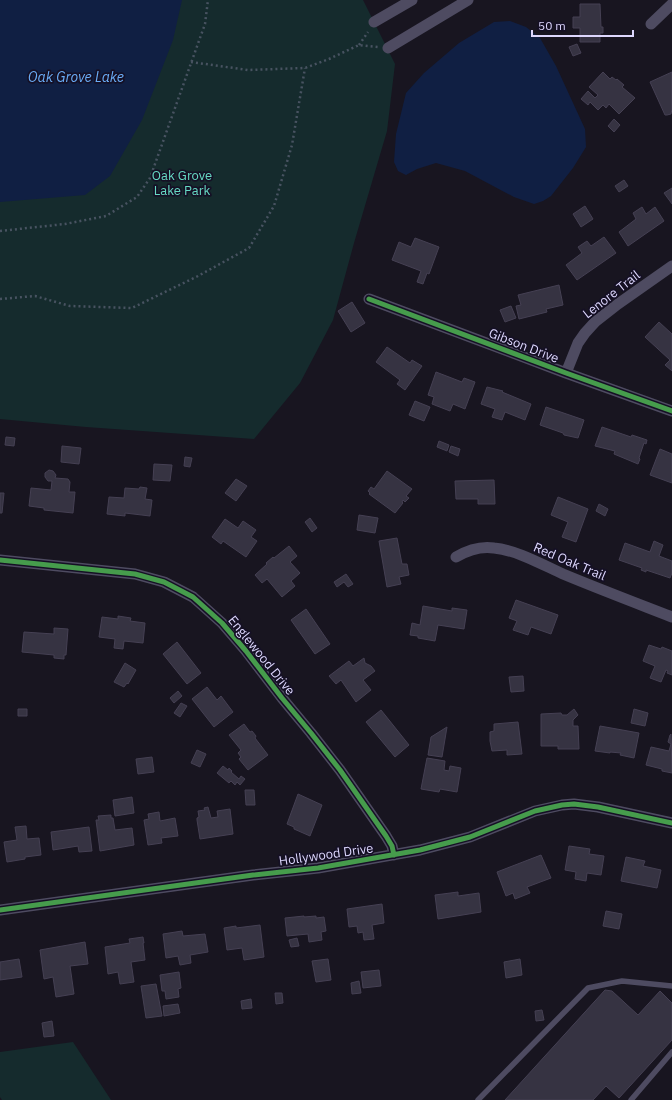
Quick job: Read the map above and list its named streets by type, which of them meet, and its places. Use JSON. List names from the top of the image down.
{
  "streets": {
    "street": [
      "Lenore Trail",
      "Gibson Drive",
      "Red Oak Trail",
      "Englewood Drive",
      "Hollywood Drive"
    ]
  },
  "crossings": [
    ["Lenore Trail", "Gibson Drive"],
    ["Englewood Drive", "Hollywood Drive"]
  ],
  "water": ["Oak Grove Lake"],
  "parks": ["Oak Grove Lake Park"],
  "scale_bar": "50 m"
}
